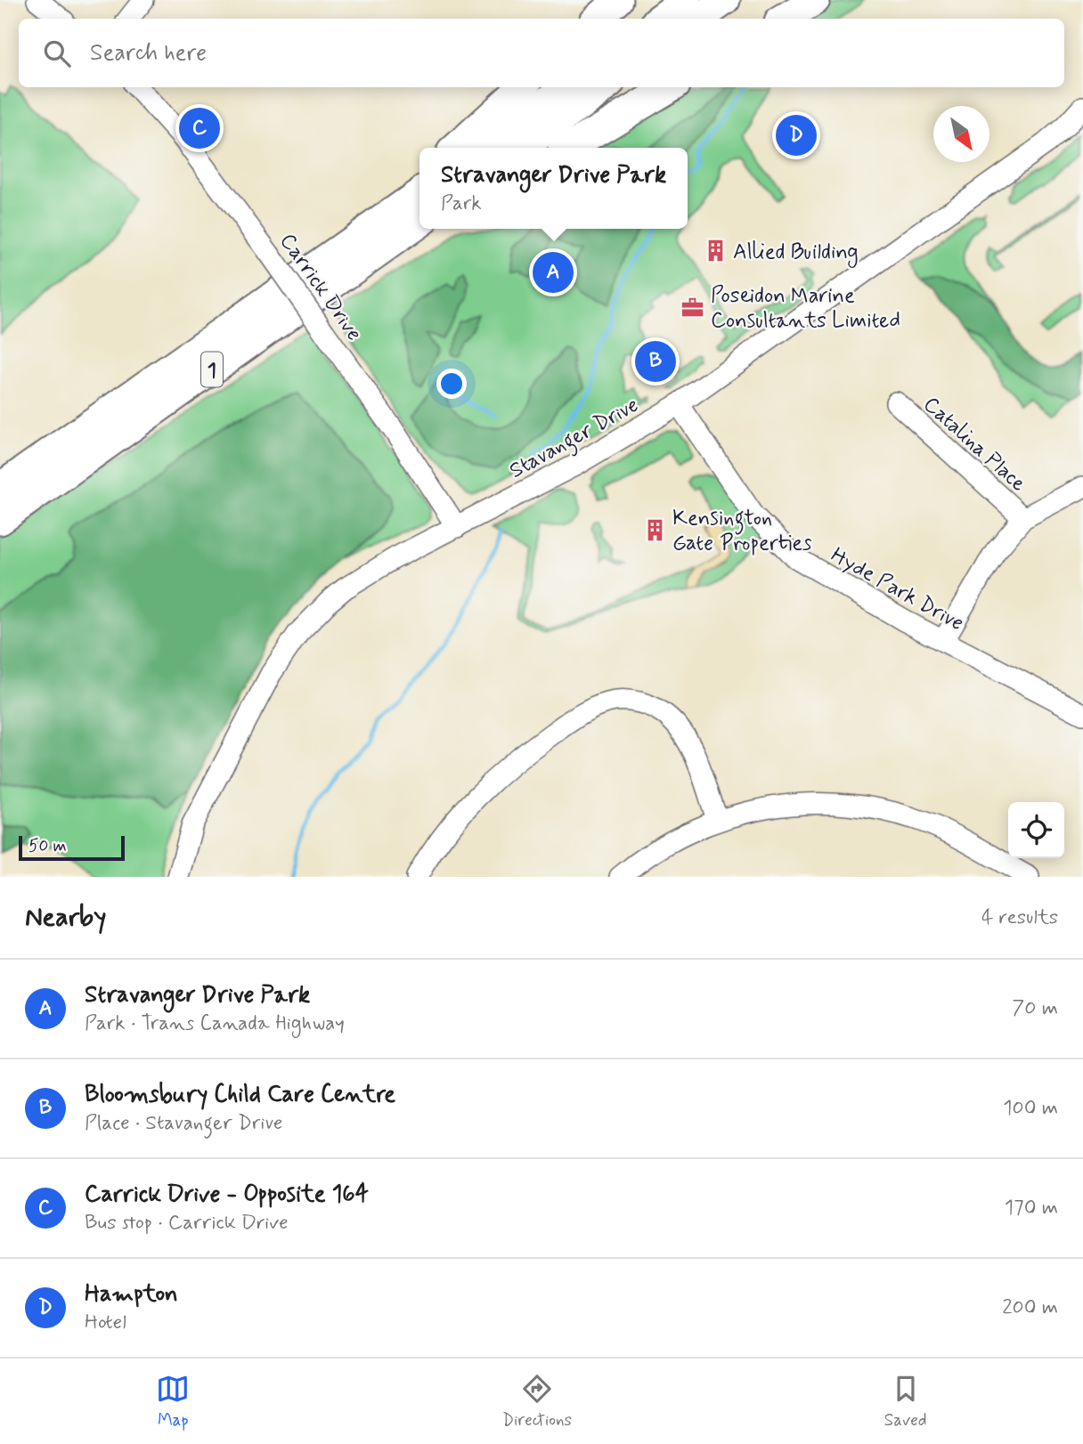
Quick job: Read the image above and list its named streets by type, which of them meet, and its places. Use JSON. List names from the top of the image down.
{
  "streets": {
    "highway": ["1"],
    "street": [
      "Carrick Drive",
      "Stavanger Drive",
      "Catalina Place",
      "Hyde Park Drive"
    ]
  },
  "crossings": [
    ["Carrick Drive", "Stavanger Drive"],
    ["Stavanger Drive", "Hyde Park Drive"]
  ],
  "places": {
    "building": ["Allied Building", "Kensington Gate Properties"],
    "office": ["Poseidon Marine Consultants Limited"]
  },
  "scale_bar": "50 m",
  "north": "bottom right",
  "page": {
    "search": "Search here",
    "pins": [
      "C",
      "D",
      "A",
      "B"
    ],
    "popup": ["Stravanger Drive Park", "Park"],
    "scale": "50 m",
    "heading": ["Nearby", "4 results"],
    "list": [
      {
        "mark": "A",
        "name": "Stravanger Drive Park",
        "note": "Park · Trans Canada Highway",
        "value": "70 m"
      },
      {
        "mark": "B",
        "name": "Bloomsbury Child Care Centre",
        "note": "Place · Stavanger Drive",
        "value": "100 m"
      },
      {
        "mark": "C",
        "name": "Carrick Drive - Opposite 164",
        "note": "Bus stop · Carrick Drive",
        "value": "170 m"
      },
      {
        "mark": "D",
        "name": "Hampton",
        "note": "Hotel",
        "value": "200 m"
      }
    ],
    "nav": ["Map", "Directions", "Saved"]
  }
}
